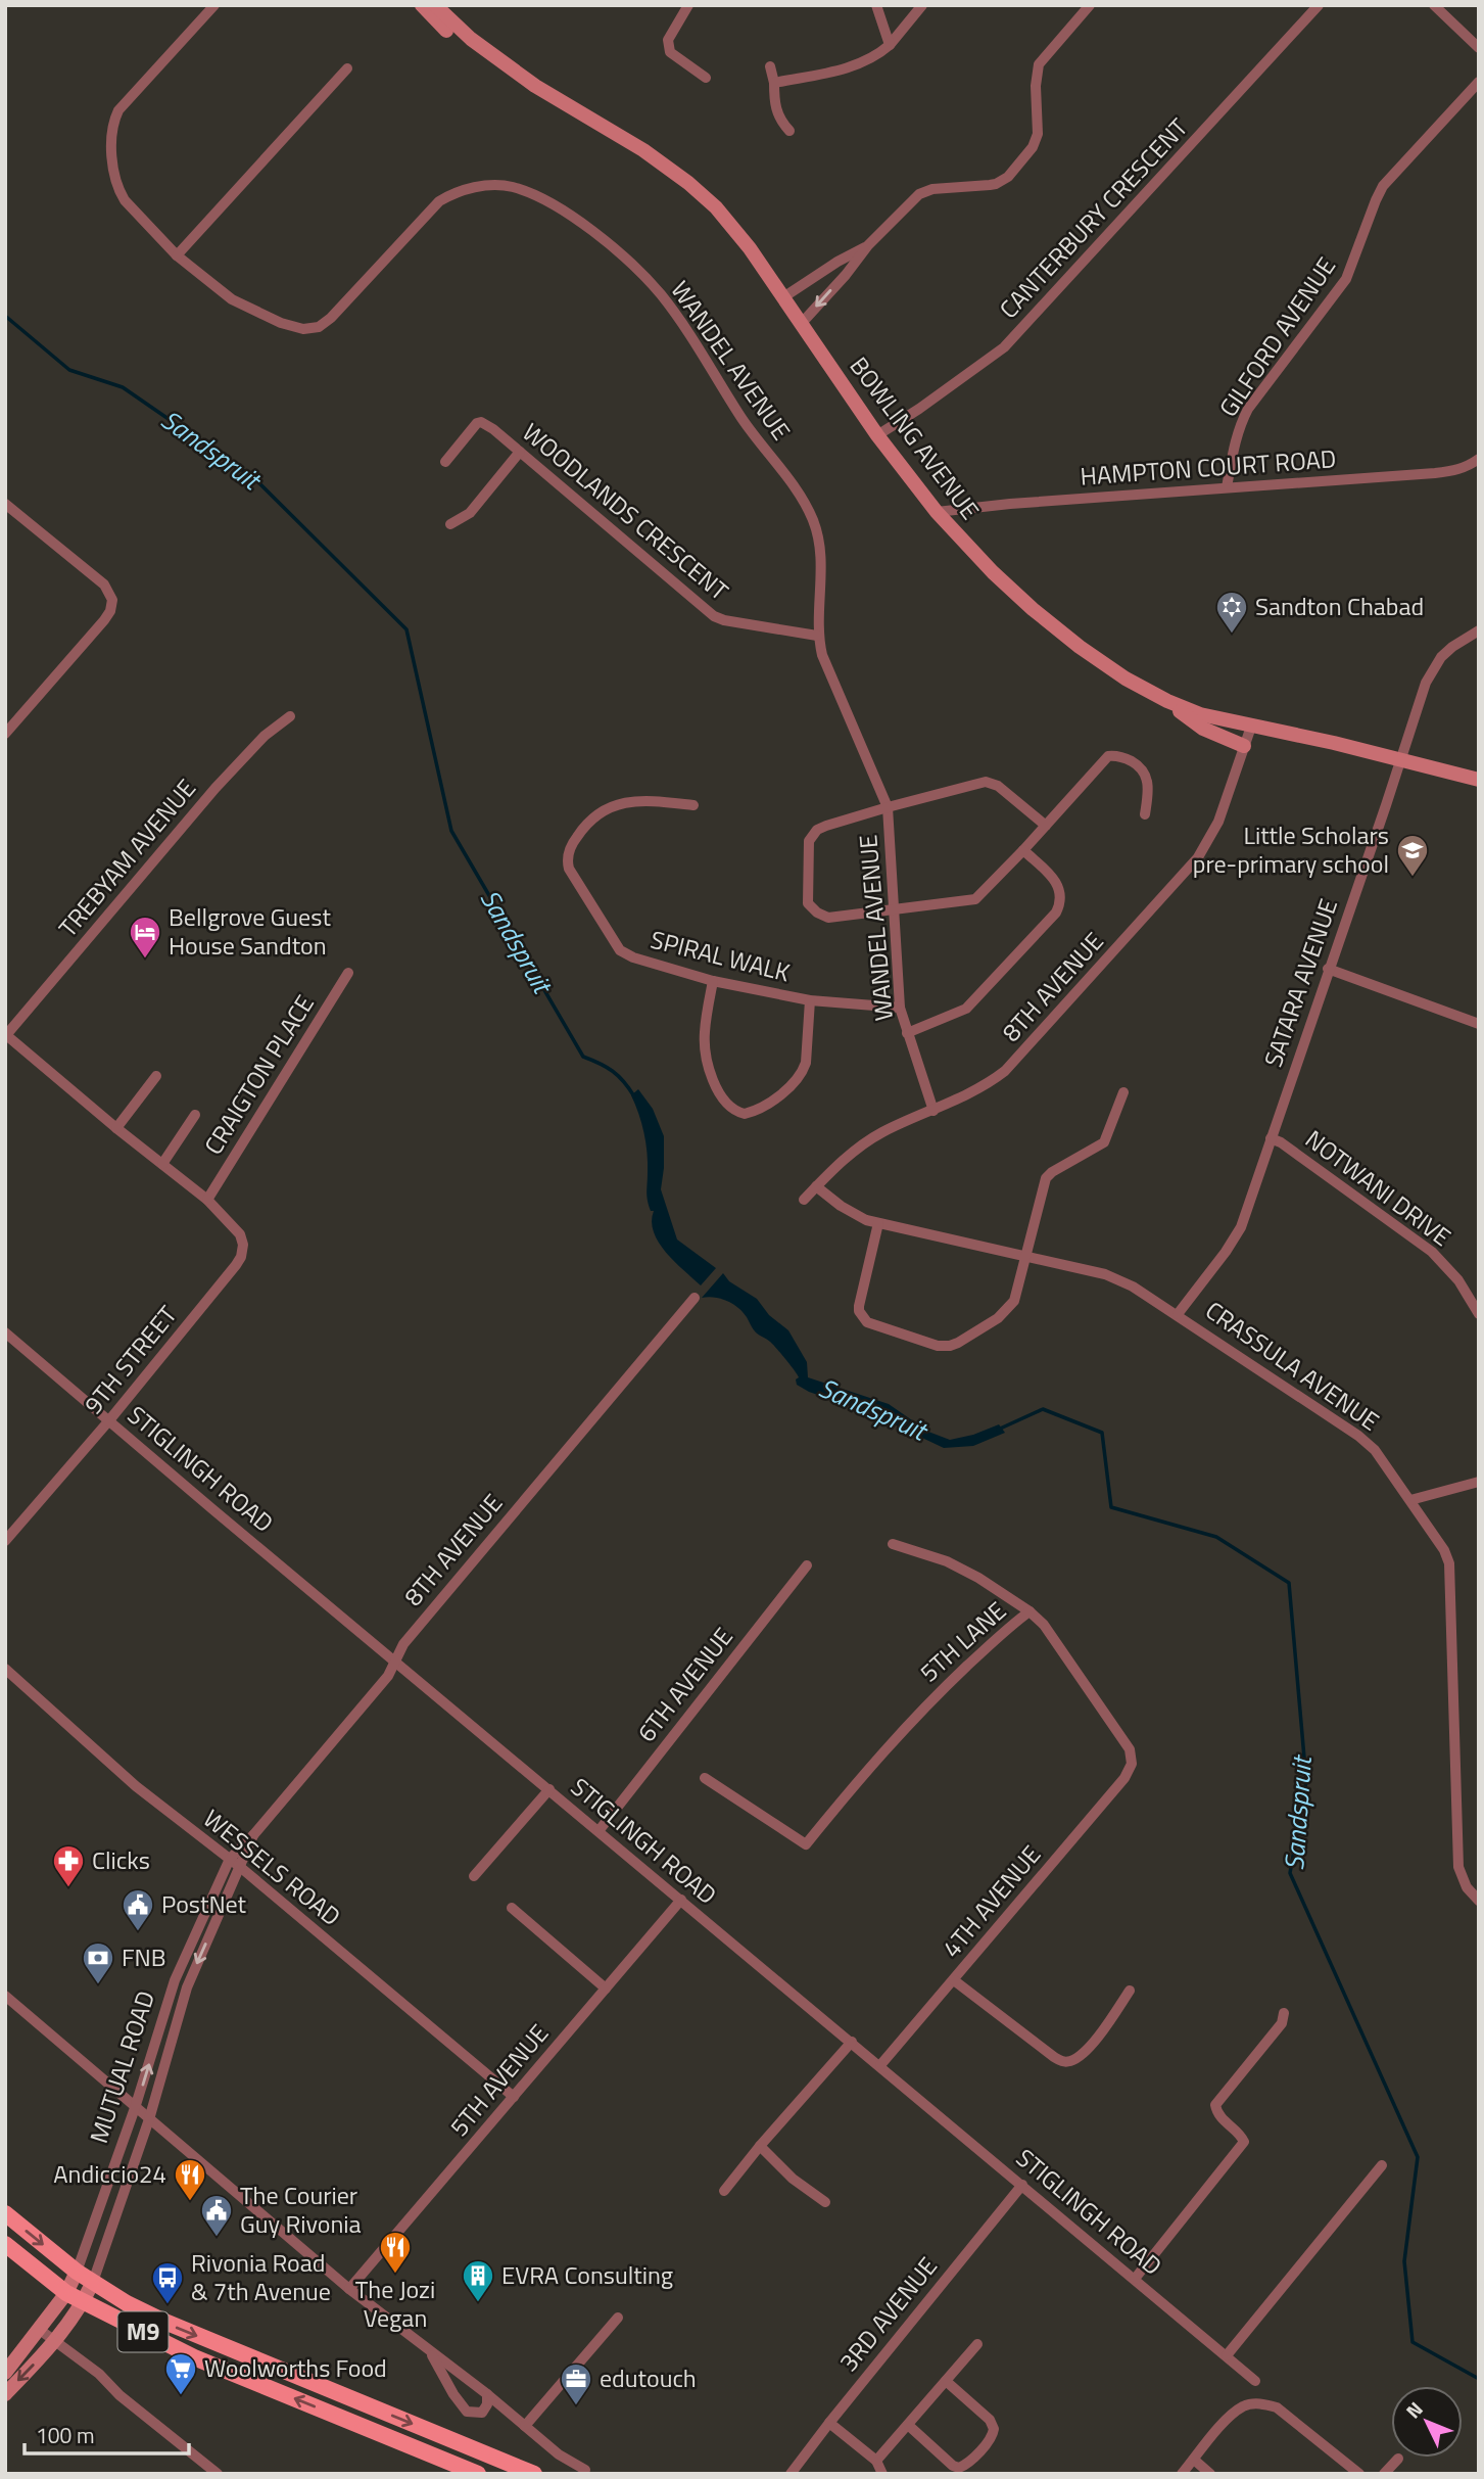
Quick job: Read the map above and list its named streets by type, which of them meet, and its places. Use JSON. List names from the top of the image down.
{
  "streets": {
    "main road": ["BOWLING AVENUE", "MUTUAL ROAD", "M9"],
    "street": [
      "CANTERBURY CRESCENT",
      "GILFORD AVENUE",
      "WANDEL AVENUE",
      "HAMPTON COURT ROAD",
      "WOODLANDS CRESCENT",
      "TREBYAM AVENUE",
      "SPIRAL WALK",
      "SATARA AVENUE",
      "8TH AVENUE",
      "CRAIGTON PLACE",
      "NOTWANI DRIVE",
      "9TH STREET",
      "CRASSULA AVENUE",
      "STIGLINGH ROAD",
      "5TH LANE",
      "6TH AVENUE",
      "WESSELS ROAD",
      "4TH AVENUE",
      "5TH AVENUE",
      "3RD AVENUE"
    ]
  },
  "crossings": [
    ["CANTERBURY CRESCENT", "BOWLING AVENUE"],
    ["GILFORD AVENUE", "HAMPTON COURT ROAD"],
    ["WANDEL AVENUE", "WOODLANDS CRESCENT"],
    ["WANDEL AVENUE", "SPIRAL WALK"],
    ["WANDEL AVENUE", "8TH AVENUE"],
    ["BOWLING AVENUE", "HAMPTON COURT ROAD"],
    ["BOWLING AVENUE", "SATARA AVENUE"],
    ["BOWLING AVENUE", "8TH AVENUE"],
    ["TREBYAM AVENUE", "9TH STREET"],
    ["SATARA AVENUE", "NOTWANI DRIVE"],
    ["SATARA AVENUE", "CRASSULA AVENUE"],
    ["8TH AVENUE", "CRASSULA AVENUE"],
    ["8TH AVENUE", "STIGLINGH ROAD"],
    ["8TH AVENUE", "WESSELS ROAD"],
    ["8TH AVENUE", "MUTUAL ROAD"],
    ["CRAIGTON PLACE", "9TH STREET"],
    ["9TH STREET", "STIGLINGH ROAD"],
    ["STIGLINGH ROAD", "6TH AVENUE"],
    ["STIGLINGH ROAD", "4TH AVENUE"],
    ["STIGLINGH ROAD", "5TH AVENUE"],
    ["STIGLINGH ROAD", "3RD AVENUE"],
    ["5TH LANE", "4TH AVENUE"],
    ["WESSELS ROAD", "MUTUAL ROAD"],
    ["WESSELS ROAD", "5TH AVENUE"],
    ["MUTUAL ROAD", "M9"]
  ],
  "water": ["Sandspruit"],
  "places": {
    "synagogue": ["Sandton Chabad"],
    "school or university": ["Little Scholars pre-primary school"],
    "hotel": ["Bellgrove Guest House Sandton"],
    "pharmacy": ["Clicks"],
    "public building": ["PostNet", "The Courier Guy Rivonia"],
    "bank": ["FNB"],
    "restaurant": ["Andiccio24", "The Jozi Vegan"],
    "building": ["EVRA Consulting"],
    "bus stop": ["Rivonia Road & 7th Avenue"],
    "supermarket": ["Woolworths Food"],
    "office": ["edutouch"]
  },
  "scale_bar": "100 m",
  "north": "top left"
}
